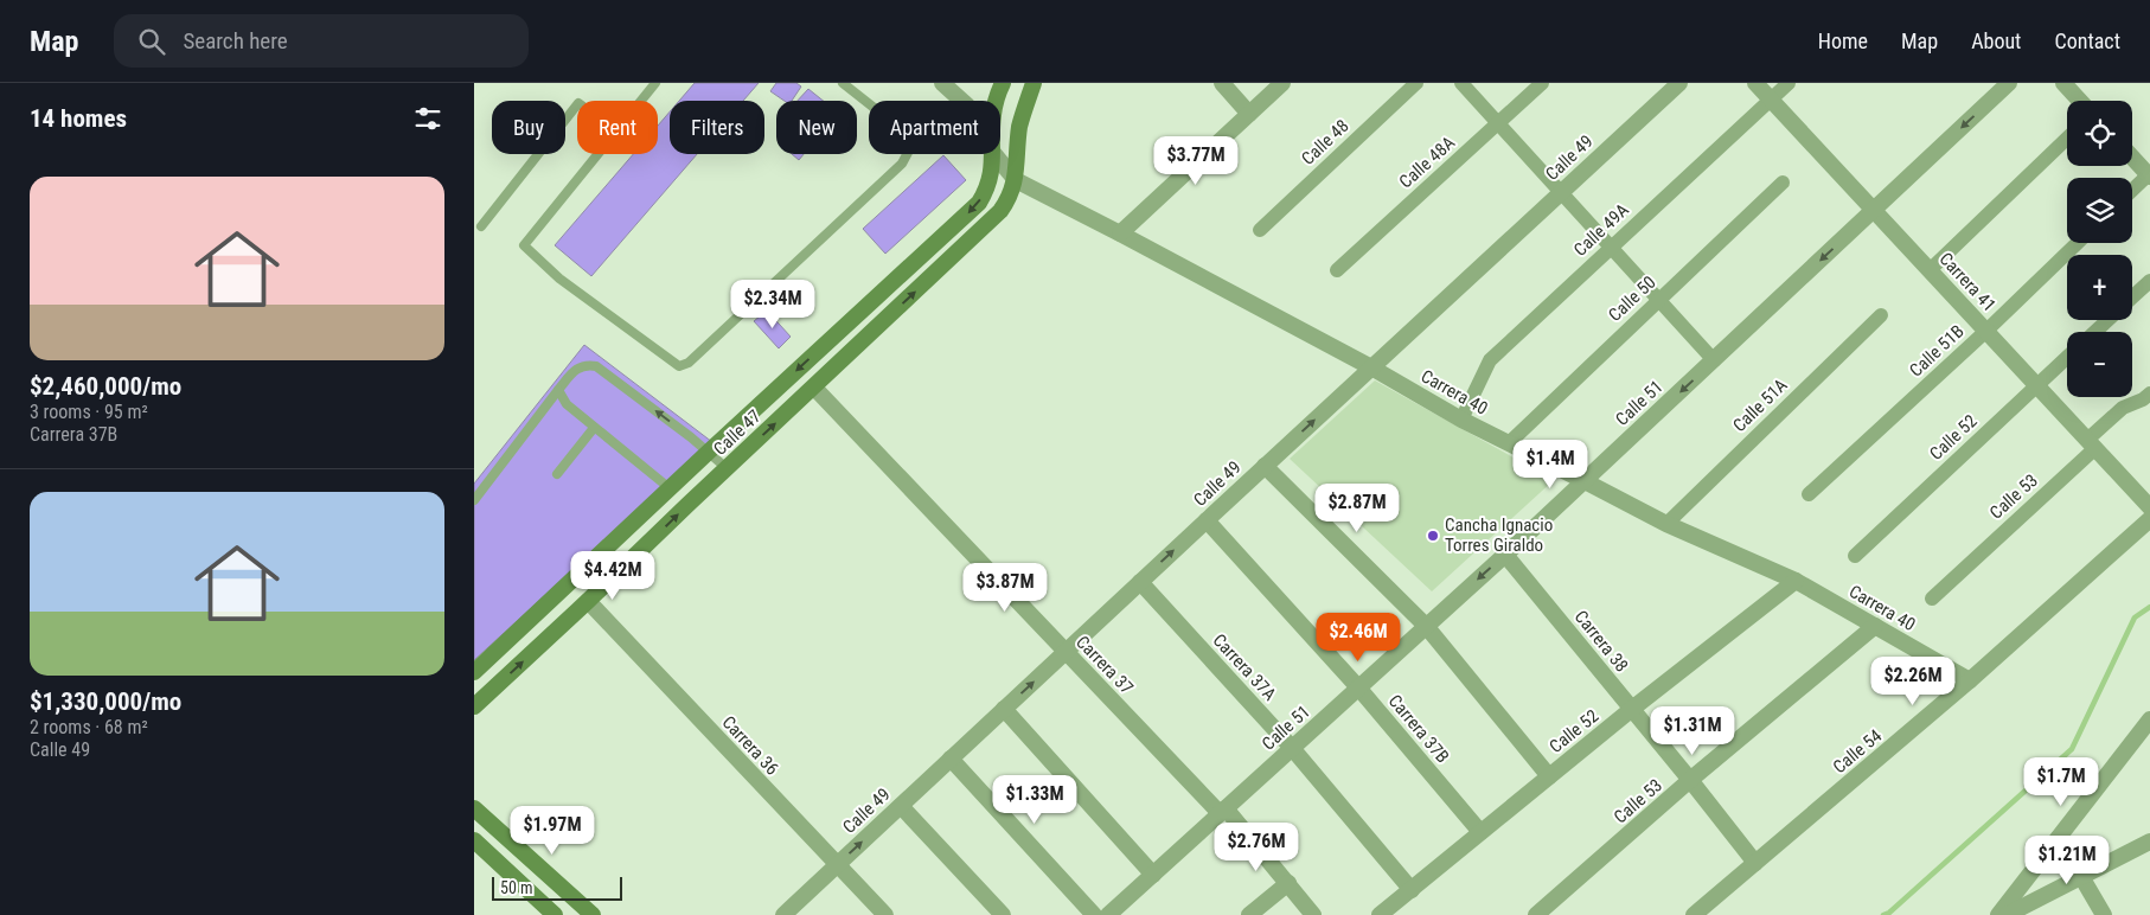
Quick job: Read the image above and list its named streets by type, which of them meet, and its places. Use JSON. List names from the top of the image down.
{
  "streets": {
    "main road": ["Calle 47"],
    "street": [
      "Calle 48",
      "Calle 49",
      "Calle 48A",
      "Calle 49A",
      "Carrera 41",
      "Calle 50",
      "Calle 51B",
      "Carrera 40",
      "Calle 51",
      "Calle 51A",
      "Calle 52",
      "Calle 53",
      "Carrera 38",
      "Carrera 37",
      "Carrera 37A",
      "Carrera 37B",
      "Carrera 36",
      "Calle 54"
    ]
  },
  "crossings": [
    ["Calle 49", "Carrera 40"],
    ["Calle 49", "Carrera 37"],
    ["Calle 49", "Carrera 37A"],
    ["Calle 49", "Carrera 37B"],
    ["Calle 49", "Carrera 36"],
    ["Calle 49A", "Carrera 41"],
    ["Calle 49A", "Carrera 40"],
    ["Carrera 41", "Calle 51B"],
    ["Carrera 41", "Calle 51"],
    ["Carrera 41", "Calle 52"],
    ["Carrera 41", "Calle 53"],
    ["Calle 50", "Carrera 40"],
    ["Carrera 40", "Calle 51"],
    ["Carrera 40", "Calle 51A"],
    ["Carrera 40", "Calle 47"],
    ["Carrera 40", "Calle 52"],
    ["Carrera 40", "Calle 53"],
    ["Carrera 40", "Calle 54"],
    ["Calle 51", "Carrera 38"],
    ["Calle 51", "Carrera 37"],
    ["Calle 51", "Carrera 37A"],
    ["Calle 51", "Carrera 37B"],
    ["Calle 47", "Carrera 37"],
    ["Calle 47", "Carrera 36"],
    ["Calle 52", "Carrera 38"],
    ["Calle 52", "Carrera 37A"],
    ["Calle 52", "Carrera 37B"],
    ["Calle 53", "Carrera 38"],
    ["Carrera 38", "Calle 54"]
  ],
  "one_way": ["Calle 51"],
  "places": ["Cancha Ignacio Torres Giraldo"],
  "scale_bar": "50 m",
  "page": {
    "header": "Map",
    "search": "Search here",
    "nav": [
      "Home",
      "Map",
      "About",
      "Contact"
    ],
    "heading": "14 homes",
    "map_buttons": ["+", "−"],
    "chip": [
      "Buy",
      "Rent",
      "Filters",
      "New",
      "Apartment"
    ],
    "price": [
      "$3.77M",
      "$2.34M",
      "$1.4M",
      "$2.87M",
      "$4.42M",
      "$3.87M",
      "$2.46M",
      "$2.26M",
      "$1.31M",
      "$1.7M",
      "$1.33M",
      "$1.97M",
      "$2.76M",
      "$1.21M"
    ],
    "list": [
      {
        "name": "$2,460,000/mo",
        "note": "3 rooms · 95 m² · Carrera 37B"
      },
      {
        "name": "$1,330,000/mo",
        "note": "2 rooms · 68 m² · Calle 49"
      }
    ],
    "scale": "50 m"
  }
}
